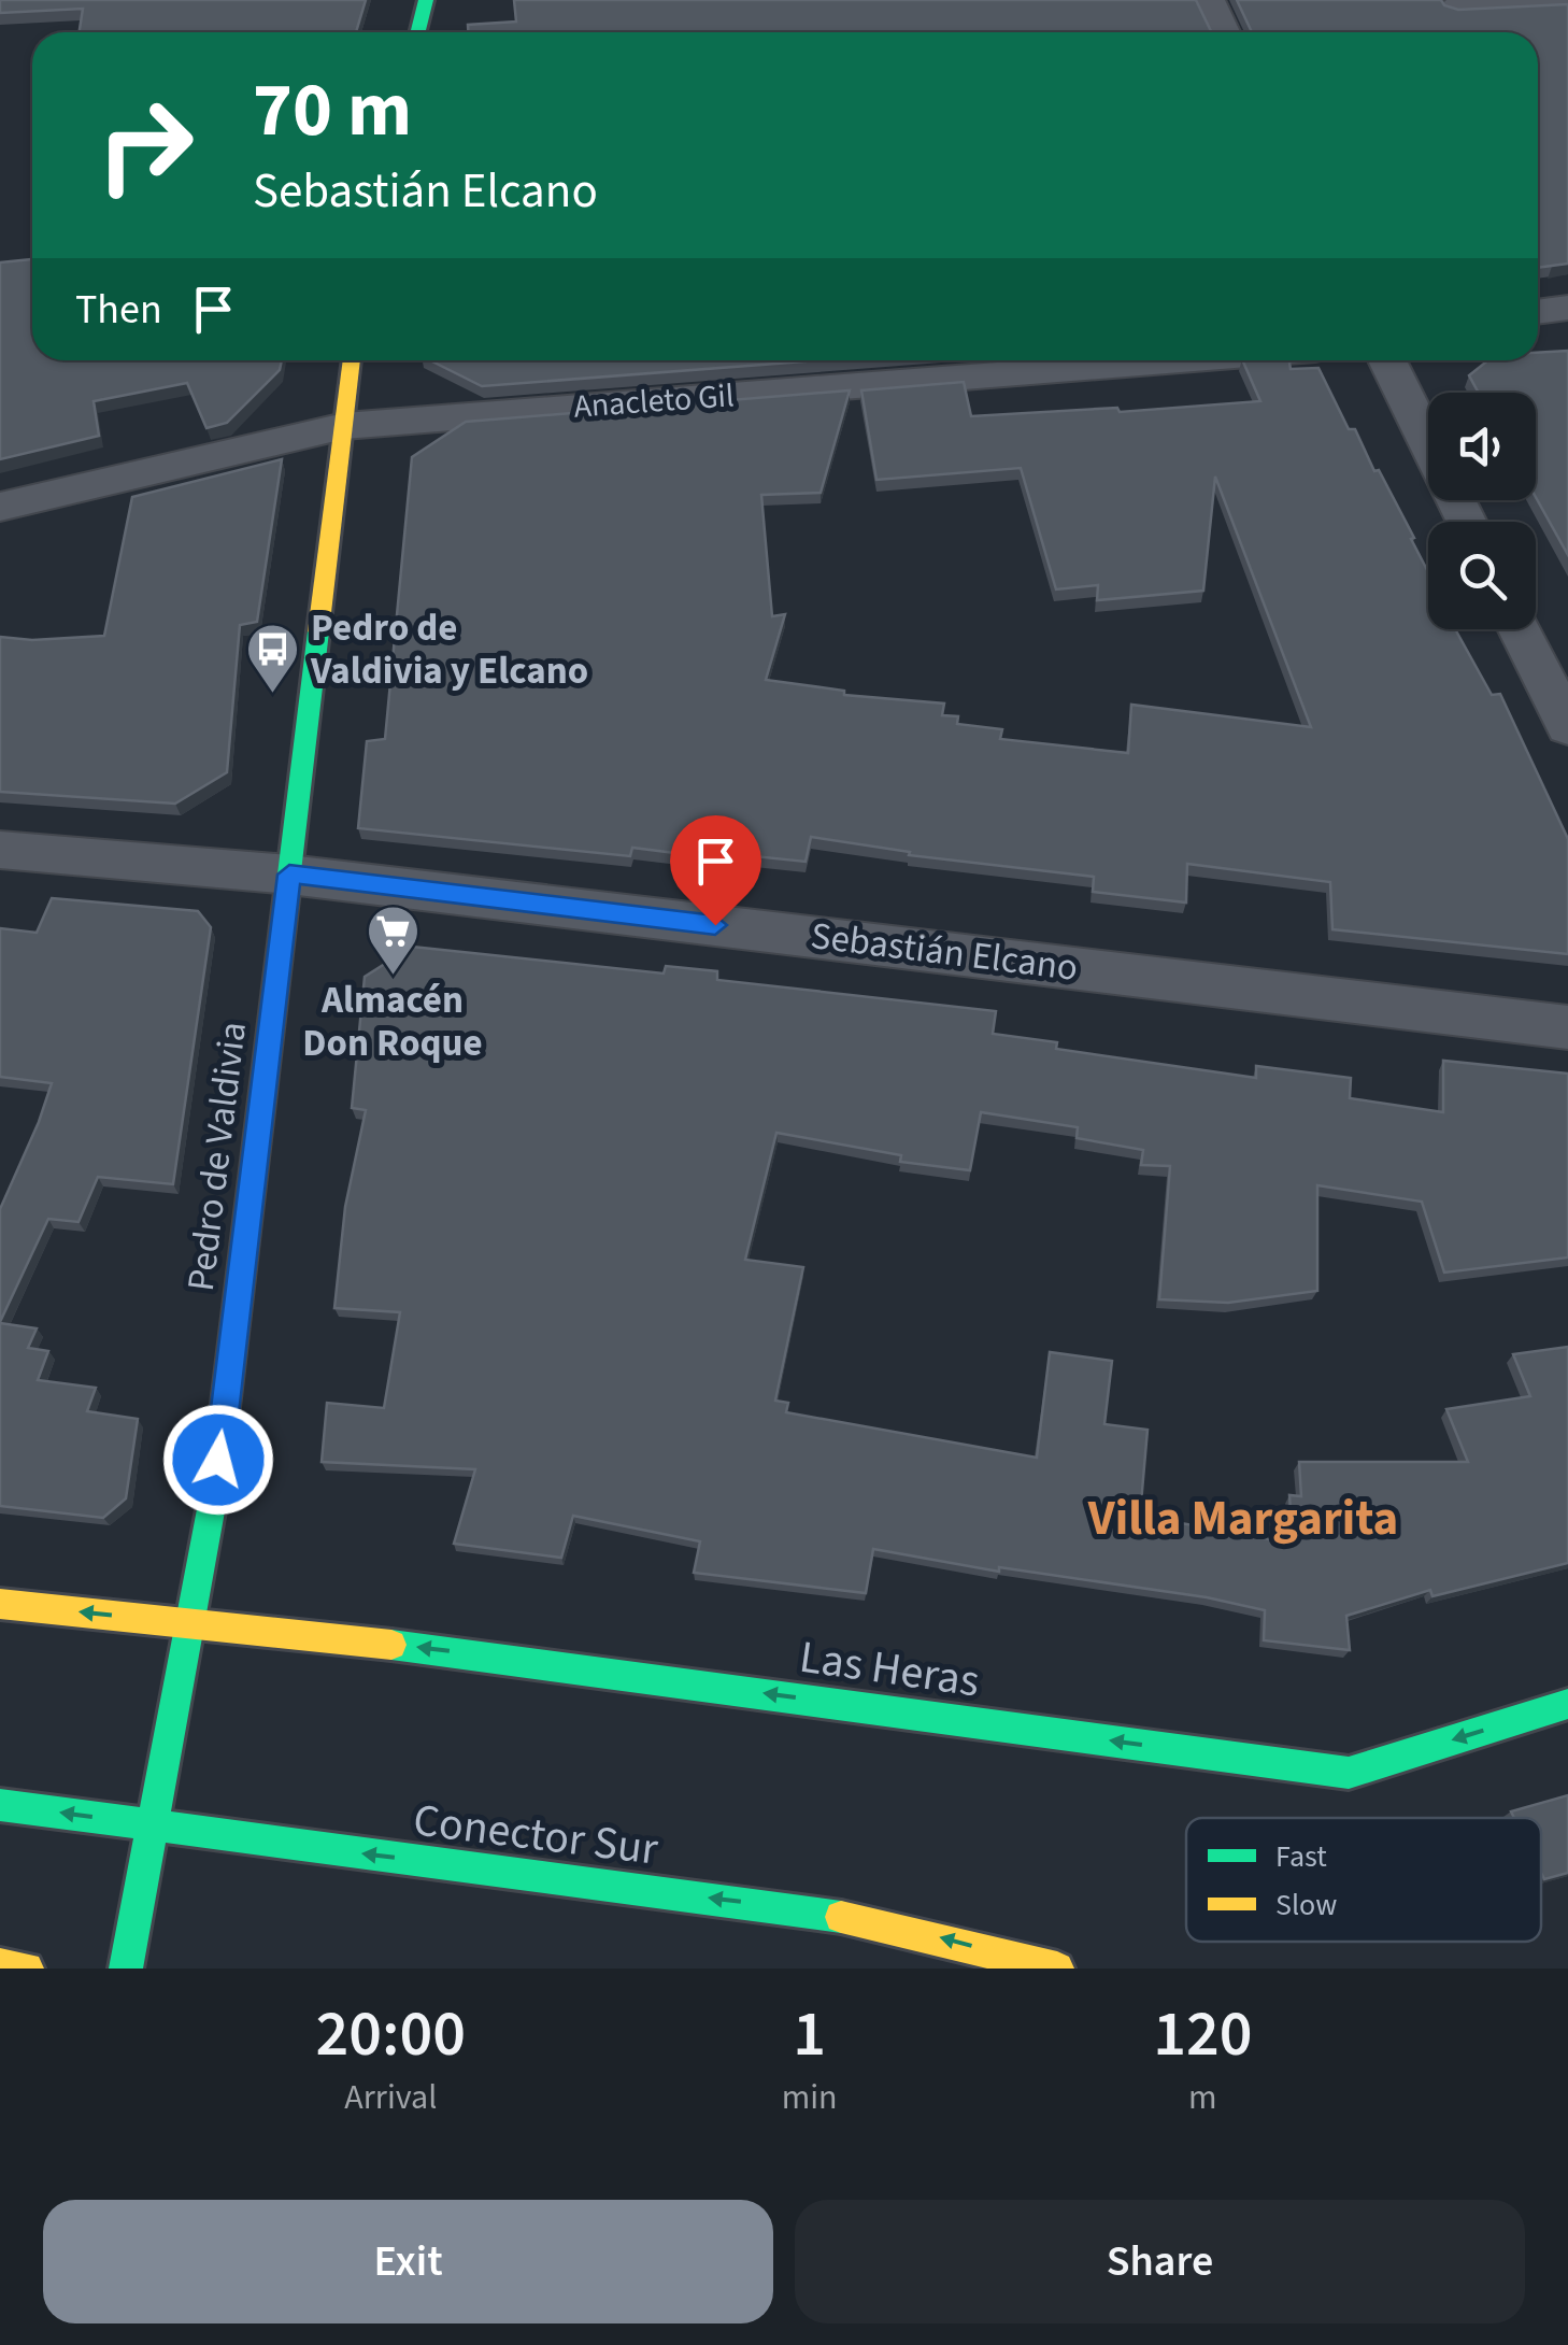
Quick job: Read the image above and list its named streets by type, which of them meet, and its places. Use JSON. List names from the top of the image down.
{
  "streets": {
    "street": [
      "Anacleto Gil",
      "Sebastián Elcano",
      "Pedro de Valdivia",
      "Las Heras",
      "Conector Sur"
    ]
  },
  "crossings": [
    ["Anacleto Gil", "Pedro de Valdivia"],
    ["Sebastián Elcano", "Pedro de Valdivia"],
    ["Pedro de Valdivia", "Las Heras"],
    ["Pedro de Valdivia", "Conector Sur"]
  ],
  "one_way": ["Las Heras", "Conector Sur"],
  "districts": ["Villa Margarita"],
  "places": {
    "bus stop": ["Pedro de Valdivia y Elcano"],
    "supermarket": ["Almacén Don Roque"]
  },
  "legend": ["Fast", "Slow"],
  "page": {
    "turn": ["70 m", "Sebastián Elcano"],
    "then": "Then",
    "eta": [
      "20:00",
      "Arrival",
      "1",
      "min",
      "120",
      "m"
    ],
    "buttons": ["Exit", "Share"]
  }
}
